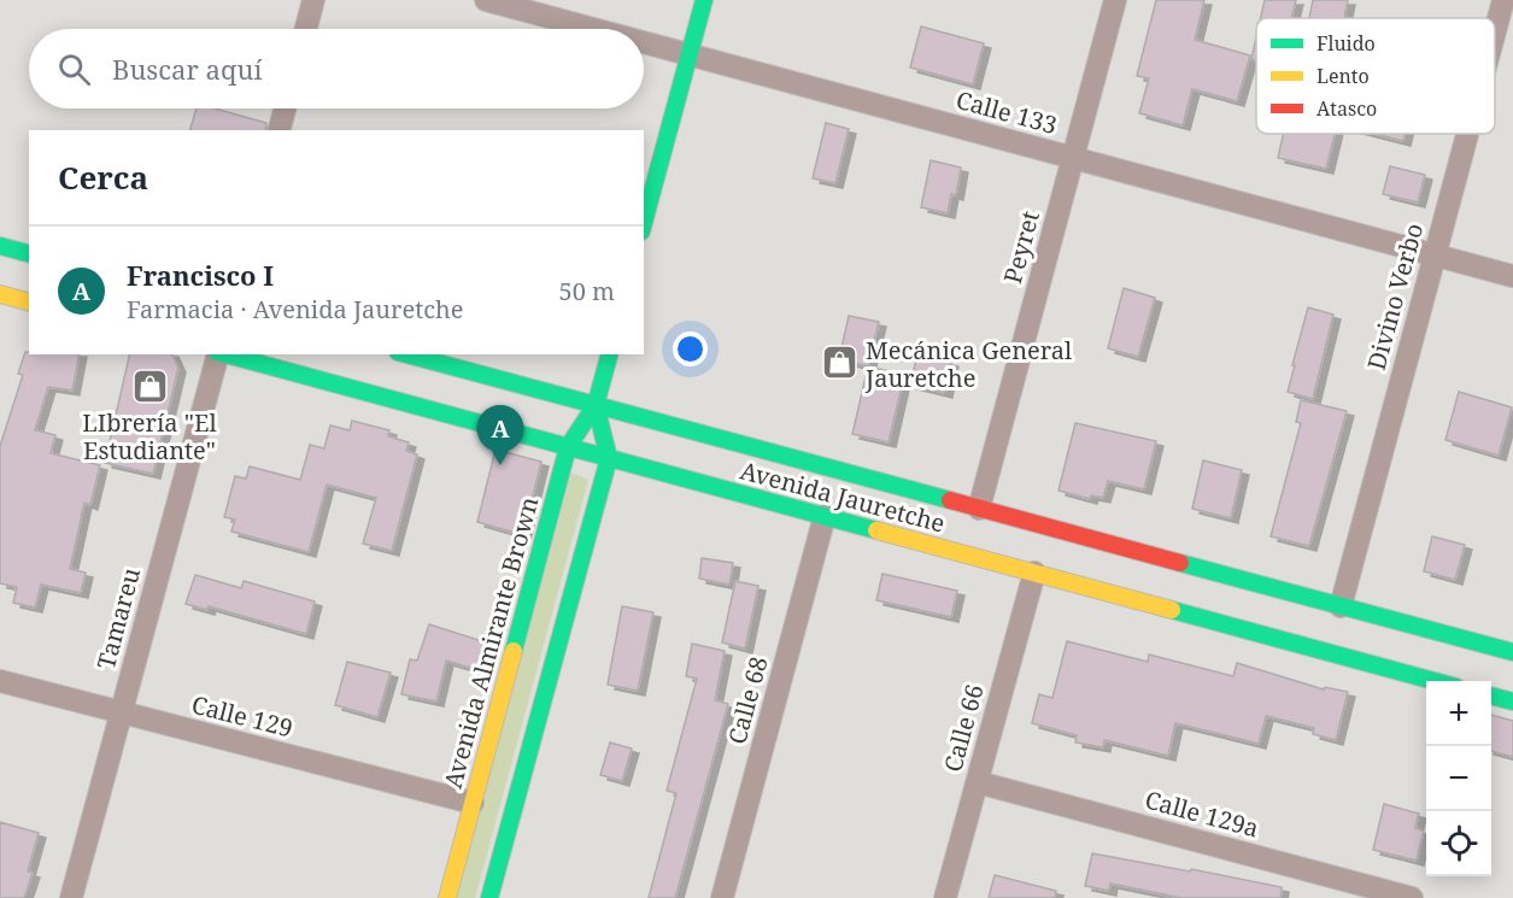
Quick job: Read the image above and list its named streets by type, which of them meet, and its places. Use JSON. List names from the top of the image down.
{
  "streets": {
    "main road": ["Avenida Jauretche", "Avenida Almirante Brown"],
    "street": [
      "Calle 133",
      "Peyret",
      "Divino Verbo",
      "Tamareu",
      "Calle 68",
      "Calle 129",
      "Calle 66",
      "Calle 129a"
    ]
  },
  "crossings": [
    ["Calle 133", "Peyret"],
    ["Calle 133", "Divino Verbo"],
    ["Peyret", "Avenida Jauretche"],
    ["Divino Verbo", "Avenida Jauretche"],
    ["Avenida Jauretche", "Avenida Almirante Brown"],
    ["Avenida Jauretche", "Calle 68"],
    ["Avenida Jauretche", "Calle 66"],
    ["Tamareu", "Calle 129"],
    ["Avenida Almirante Brown", "Calle 129"],
    ["Calle 66", "Calle 129a"]
  ],
  "places": {
    "shop": ["Mecánica General Jauretche", "LIbrería \"El Estudiante\""]
  },
  "legend": ["Fluido", "Lento", "Atasco"],
  "page": {
    "search": "Buscar aquí",
    "heading": "Cerca",
    "list": [
      {
        "mark": "A",
        "name": "Francisco I",
        "note": "Farmacia · Avenida Jauretche",
        "value": "50 m"
      }
    ],
    "pins": "A",
    "map_buttons": ["+", "−"]
  }
}
